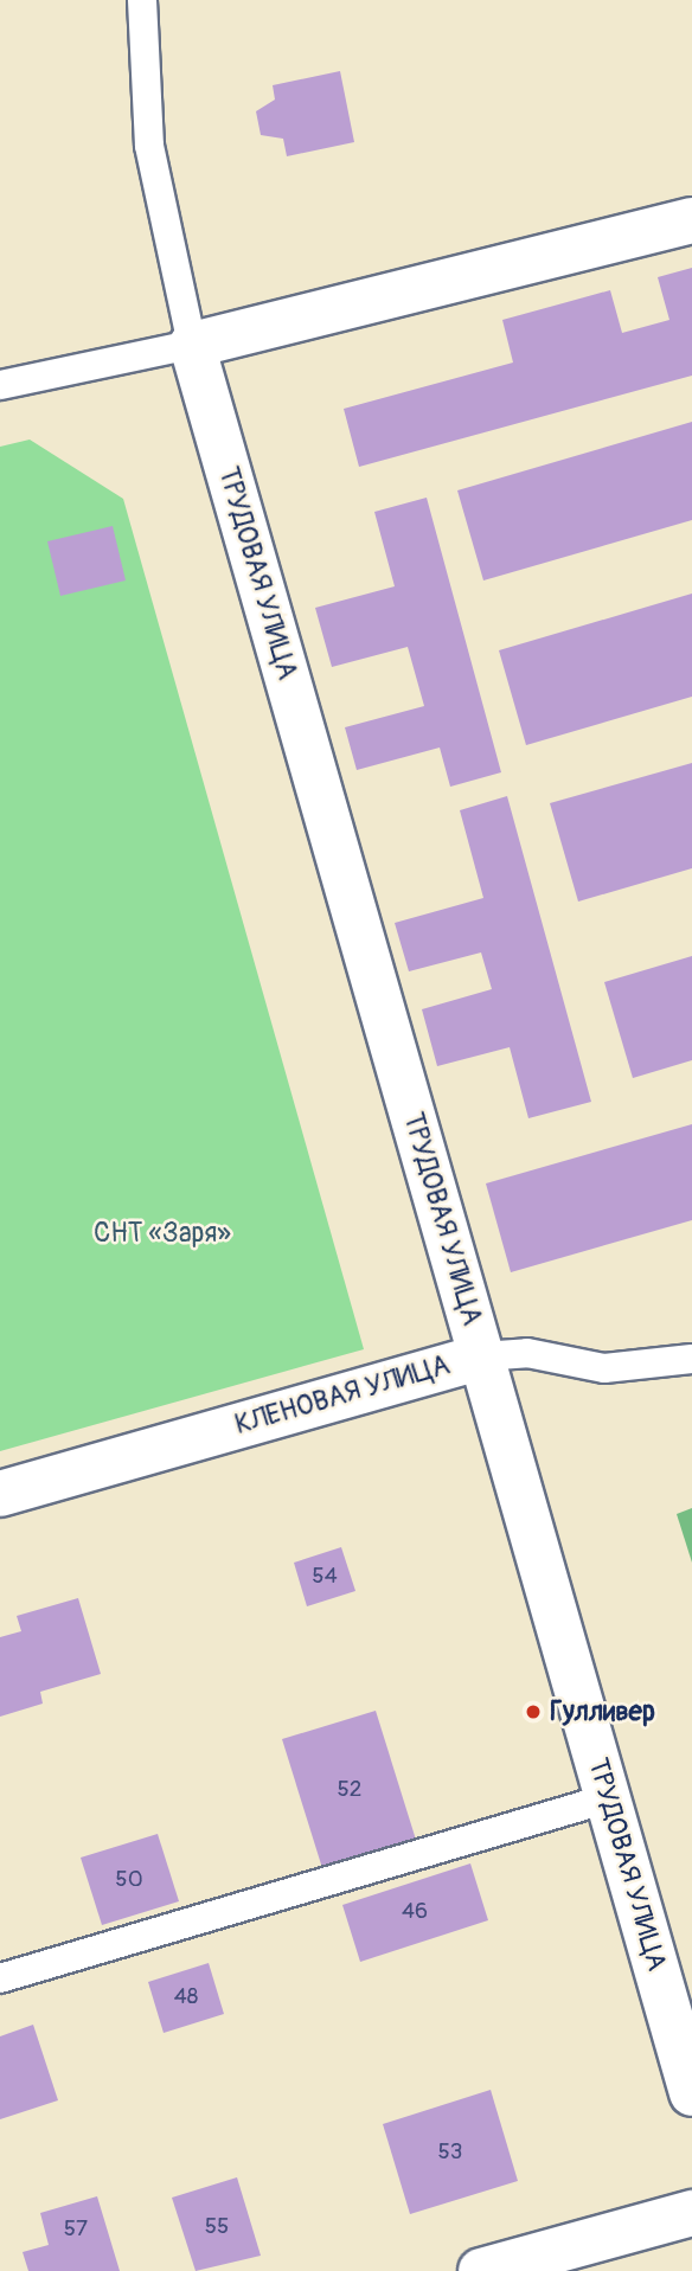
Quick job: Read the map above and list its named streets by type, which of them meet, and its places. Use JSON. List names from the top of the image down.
{
  "streets": {
    "street": ["ТРУДОВАЯ УЛИЦА", "КЛЕНОВАЯ УЛИЦА"]
  },
  "crossings": [
    ["ТРУДОВАЯ УЛИЦА", "КЛЕНОВАЯ УЛИЦА"]
  ],
  "parks": ["СНТ «Заря»"],
  "places": ["Гулливер"],
  "house_numbers": [
    "54",
    "52",
    "50",
    "46",
    "48",
    "53",
    "55",
    "57"
  ]
}
